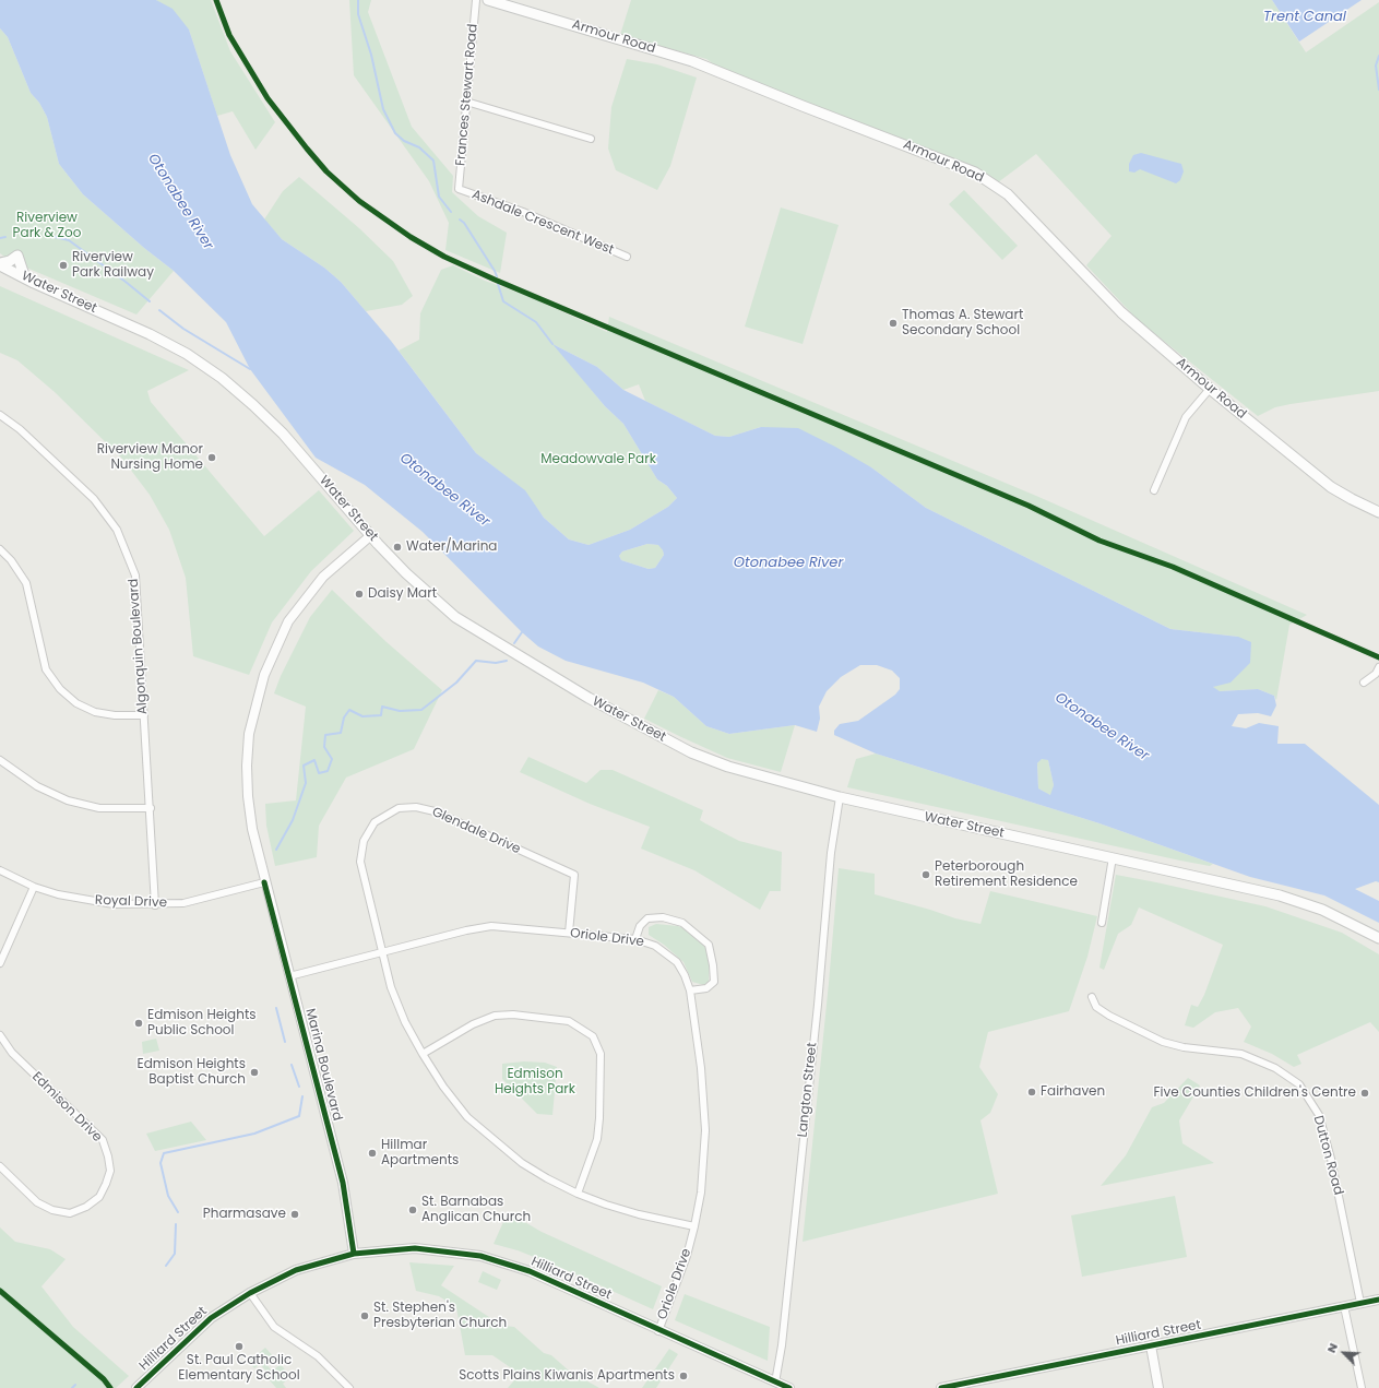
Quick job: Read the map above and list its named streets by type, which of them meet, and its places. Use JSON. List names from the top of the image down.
{
  "streets": {
    "main road": ["Armour Road", "Water Street"],
    "street": [
      "Frances Stewart Road",
      "Ashdale Crescent West",
      "Algonquin Boulevard",
      "Glendale Drive",
      "Royal Drive",
      "Oriole Drive",
      "Marina Boulevard",
      "Langton Street",
      "Edmison Drive",
      "Dutton Road",
      "Hilliard Street"
    ]
  },
  "crossings": [
    ["Frances Stewart Road", "Ashdale Crescent West"],
    ["Water Street", "Marina Boulevard"],
    ["Water Street", "Langton Street"],
    ["Algonquin Boulevard", "Royal Drive"],
    ["Glendale Drive", "Oriole Drive"],
    ["Royal Drive", "Marina Boulevard"],
    ["Oriole Drive", "Marina Boulevard"],
    ["Oriole Drive", "Hilliard Street"],
    ["Marina Boulevard", "Hilliard Street"],
    ["Langton Street", "Hilliard Street"],
    ["Dutton Road", "Hilliard Street"]
  ],
  "water": ["Trent Canal", "Otonabee River"],
  "parks": ["Riverview Park & Zoo", "Meadowvale Park", "Edmison Heights Park"],
  "places": [
    "Riverview Park Railway",
    "Thomas A. Stewart Secondary School",
    "Riverview Manor Nursing Home",
    "Water/Marina",
    "Daisy Mart",
    "Peterborough Retirement Residence",
    "Edmison Heights Public School",
    "Edmison Heights Baptist Church",
    "Fairhaven",
    "Five Counties Children's Centre",
    "Hillmar Apartments",
    "St. Barnabas Anglican Church",
    "Pharmasave",
    "St. Stephen's Presbyterian Church",
    "St. Paul Catholic Elementary School",
    "Scotts Plains Kiwanis Apartments"
  ],
  "north": "top left"
}
